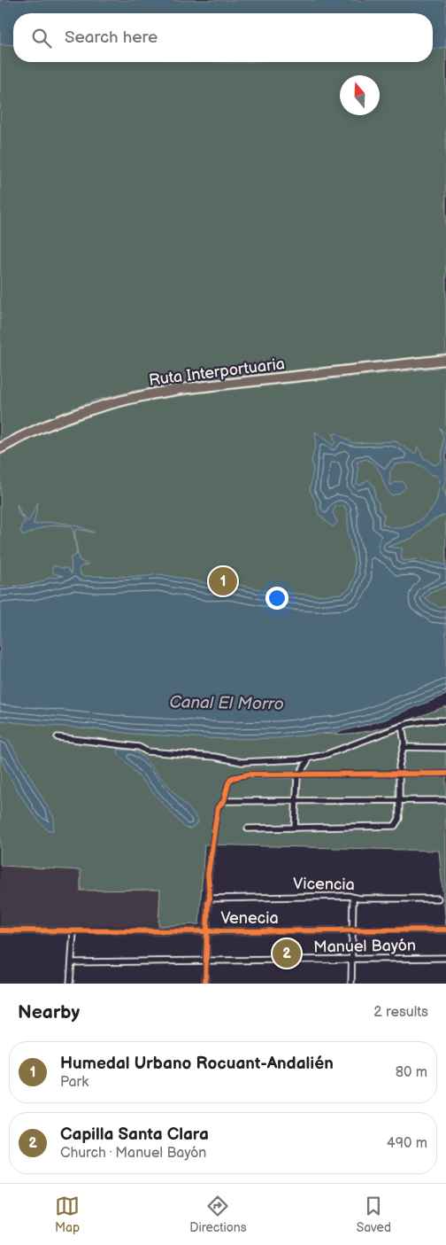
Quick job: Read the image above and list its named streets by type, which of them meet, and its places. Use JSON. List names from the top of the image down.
{
  "streets": {
    "highway": ["Ruta Interportuaria"],
    "street": ["Vicencia", "Venecia", "Manuel Bayón"]
  },
  "water": ["Canal El Morro"],
  "north": "top",
  "page": {
    "search": "Search here",
    "pins": ["1", "2"],
    "heading": ["Nearby", "2 results"],
    "list": [
      {
        "mark": "1",
        "name": "Humedal Urbano Rocuant-Andalién",
        "note": "Park",
        "value": "80 m"
      },
      {
        "mark": "2",
        "name": "Capilla Santa Clara",
        "note": "Church · Manuel Bayón",
        "value": "490 m"
      }
    ],
    "nav": ["Map", "Directions", "Saved"]
  }
}
